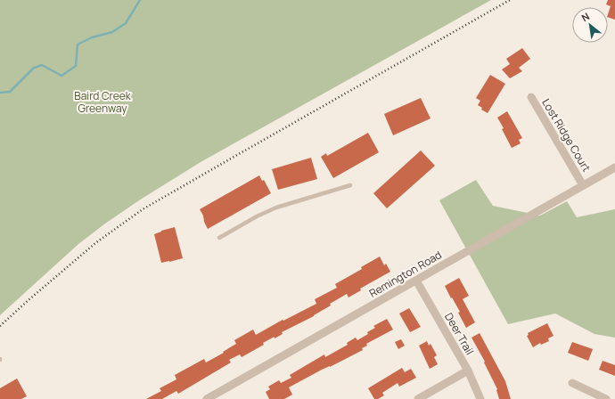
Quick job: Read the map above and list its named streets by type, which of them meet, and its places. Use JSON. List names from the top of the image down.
{
  "streets": {
    "street": ["Lost Ridge Court", "Remington Road", "Deer Trail"]
  },
  "crossings": [
    ["Lost Ridge Court", "Remington Road"],
    ["Remington Road", "Deer Trail"]
  ],
  "parks": ["Baird Creek Greenway"],
  "north": "top left"
}
